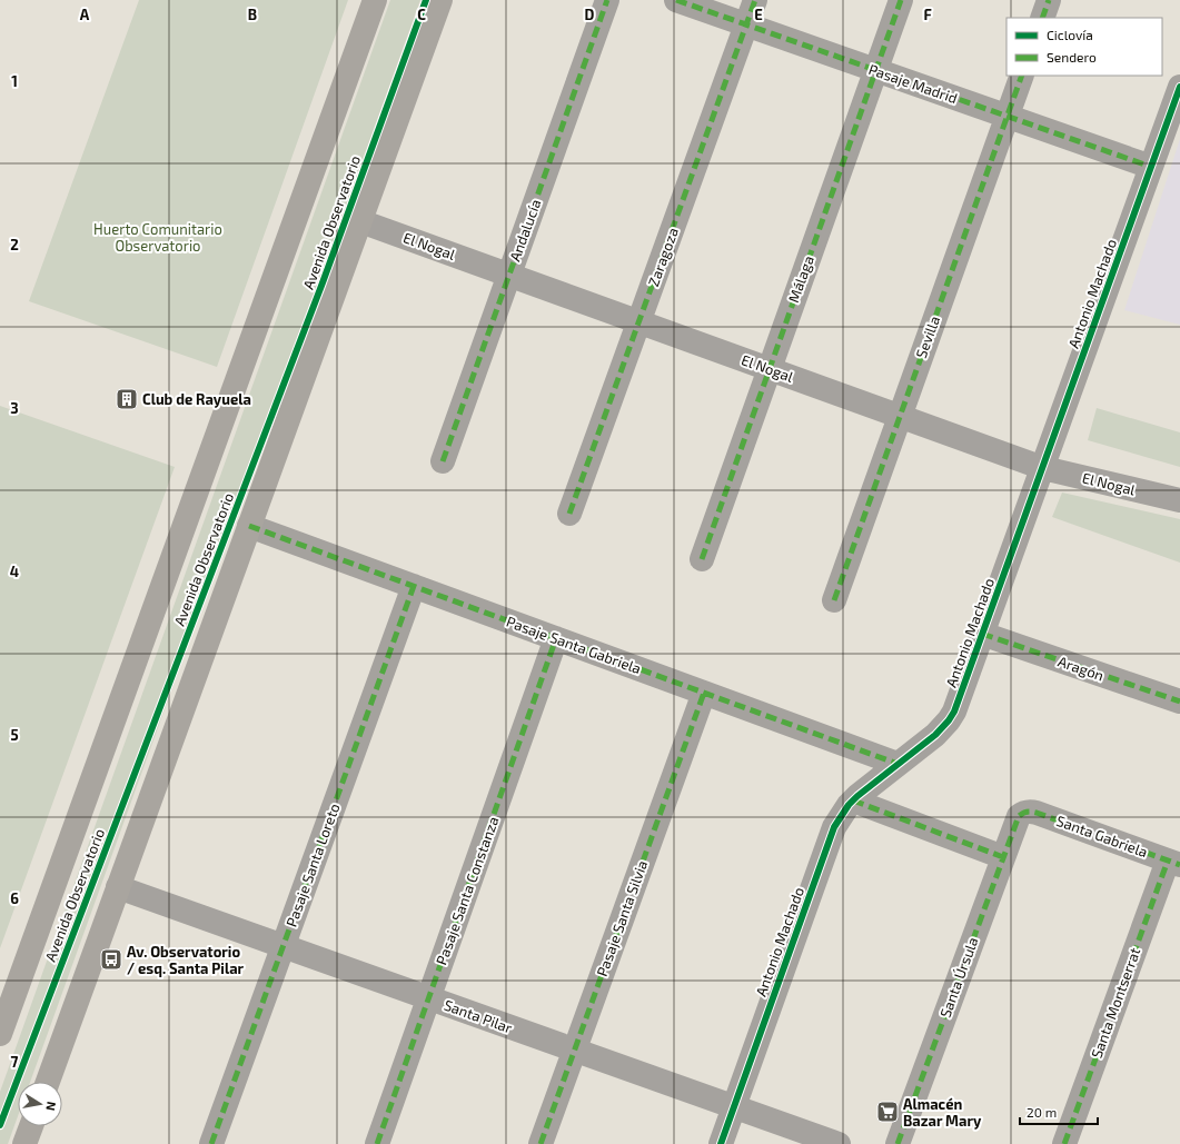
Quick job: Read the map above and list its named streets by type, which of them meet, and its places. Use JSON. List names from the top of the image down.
{
  "streets": {
    "main road": ["Avenida Observatorio"],
    "street": [
      "Pasaje Madrid",
      "Andalucía",
      "El Nogal",
      "Zaragoza",
      "Málaga",
      "Antonio Machado",
      "Sevilla",
      "Pasaje Santa Gabriela",
      "Aragón",
      "Santa Gabriela",
      "Pasaje Santa Loreto",
      "Pasaje Santa Constanza",
      "Pasaje Santa Silvia",
      "Santa Úrsula",
      "Santa Montserrat",
      "Santa Pilar"
    ]
  },
  "crossings": [
    ["Pasaje Madrid", "Zaragoza"],
    ["Pasaje Madrid", "Málaga"],
    ["Pasaje Madrid", "Antonio Machado"],
    ["Pasaje Madrid", "Sevilla"],
    ["Avenida Observatorio", "El Nogal"],
    ["Avenida Observatorio", "Pasaje Santa Gabriela"],
    ["Avenida Observatorio", "Santa Pilar"],
    ["Andalucía", "El Nogal"],
    ["El Nogal", "Zaragoza"],
    ["El Nogal", "Málaga"],
    ["El Nogal", "Antonio Machado"],
    ["El Nogal", "Sevilla"],
    ["Antonio Machado", "Pasaje Santa Gabriela"],
    ["Antonio Machado", "Aragón"],
    ["Antonio Machado", "Santa Pilar"],
    ["Pasaje Santa Gabriela", "Pasaje Santa Loreto"],
    ["Pasaje Santa Gabriela", "Pasaje Santa Constanza"],
    ["Pasaje Santa Gabriela", "Pasaje Santa Silvia"],
    ["Santa Gabriela", "Santa Úrsula"],
    ["Santa Gabriela", "Santa Montserrat"],
    ["Pasaje Santa Loreto", "Santa Pilar"],
    ["Pasaje Santa Constanza", "Santa Pilar"],
    ["Pasaje Santa Silvia", "Santa Pilar"]
  ],
  "parks": ["Huerto Comunitario Observatorio"],
  "places": {
    "building": ["Club de Rayuela"],
    "bus stop": ["Av. Observatorio / esq. Santa Pilar"],
    "supermarket": ["Almacén Bazar Mary"]
  },
  "legend": ["Ciclovía", "Sendero"],
  "scale_bar": "20 m",
  "north": "right",
  "grid": {
    "columns": [
      "A",
      "B",
      "C",
      "D",
      "E",
      "F"
    ],
    "rows": [
      "1",
      "2",
      "3",
      "4",
      "5",
      "6",
      "7"
    ]
  }
}
